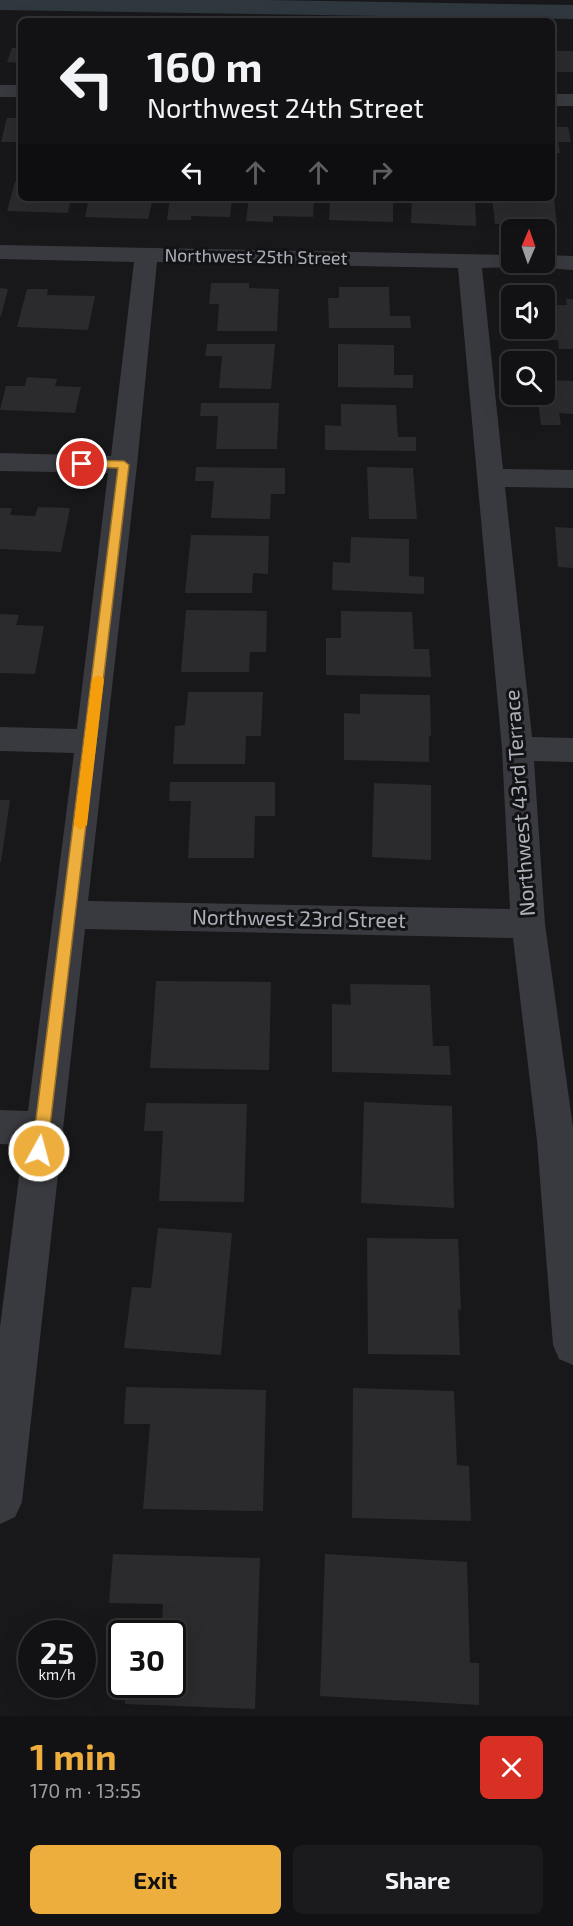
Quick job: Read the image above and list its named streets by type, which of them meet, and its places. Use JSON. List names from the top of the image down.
{
  "streets": {
    "street": ["Northwest 25th Street", "Northwest 43rd Terrace", "Northwest 23rd Street"]
  },
  "crossings": [
    ["Northwest 25th Street", "Northwest 43rd Terrace"],
    ["Northwest 43rd Terrace", "Northwest 23rd Street"]
  ],
  "north": "top",
  "page": {
    "turn": ["160 m", "Northwest 24th Street"],
    "speed": "25 km/h",
    "limit": "30",
    "heading": ["1 min", "170 m · 13:55"],
    "buttons": ["Exit", "Share"]
  }
}
